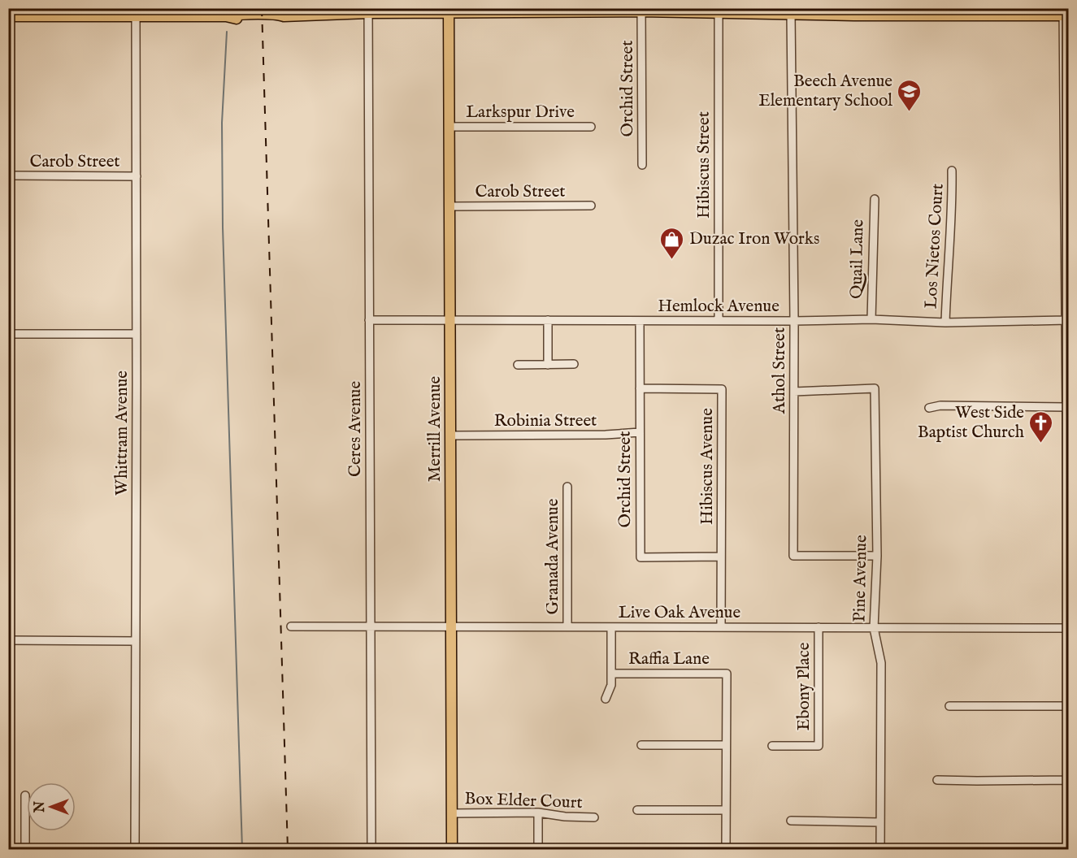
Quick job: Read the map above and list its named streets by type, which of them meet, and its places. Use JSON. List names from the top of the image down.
{
  "streets": {
    "main road": ["Merrill Avenue"],
    "street": [
      "Orchid Street",
      "Larkspur Drive",
      "Carob Street",
      "Hibiscus Street",
      "Los Nietos Court",
      "Quail Lane",
      "Hemlock Avenue",
      "Athol Street",
      "Robinia Street",
      "Ceres Avenue",
      "Whittram Avenue",
      "Hibiscus Avenue",
      "Granada Avenue",
      "Pine Avenue",
      "Live Oak Avenue",
      "Raffia Lane",
      "Ebony Place",
      "Box Elder Court"
    ]
  },
  "crossings": [
    ["Orchid Street", "Hemlock Avenue"],
    ["Orchid Street", "Robinia Street"],
    ["Orchid Street", "Hibiscus Avenue"],
    ["Larkspur Drive", "Merrill Avenue"],
    ["Carob Street", "Merrill Avenue"],
    ["Carob Street", "Whittram Avenue"],
    ["Hibiscus Street", "Hemlock Avenue"],
    ["Los Nietos Court", "Hemlock Avenue"],
    ["Quail Lane", "Hemlock Avenue"],
    ["Hemlock Avenue", "Athol Street"],
    ["Hemlock Avenue", "Ceres Avenue"],
    ["Hemlock Avenue", "Merrill Avenue"],
    ["Athol Street", "Pine Avenue"],
    ["Robinia Street", "Merrill Avenue"],
    ["Ceres Avenue", "Live Oak Avenue"],
    ["Merrill Avenue", "Live Oak Avenue"],
    ["Merrill Avenue", "Box Elder Court"],
    ["Hibiscus Avenue", "Live Oak Avenue"],
    ["Granada Avenue", "Live Oak Avenue"],
    ["Pine Avenue", "Live Oak Avenue"],
    ["Live Oak Avenue", "Ebony Place"]
  ],
  "places": {
    "school or university": ["Beech Avenue Elementary School"],
    "shop": ["Duzac Iron Works"],
    "church": ["West Side Baptist Church"]
  },
  "north": "left"
}
